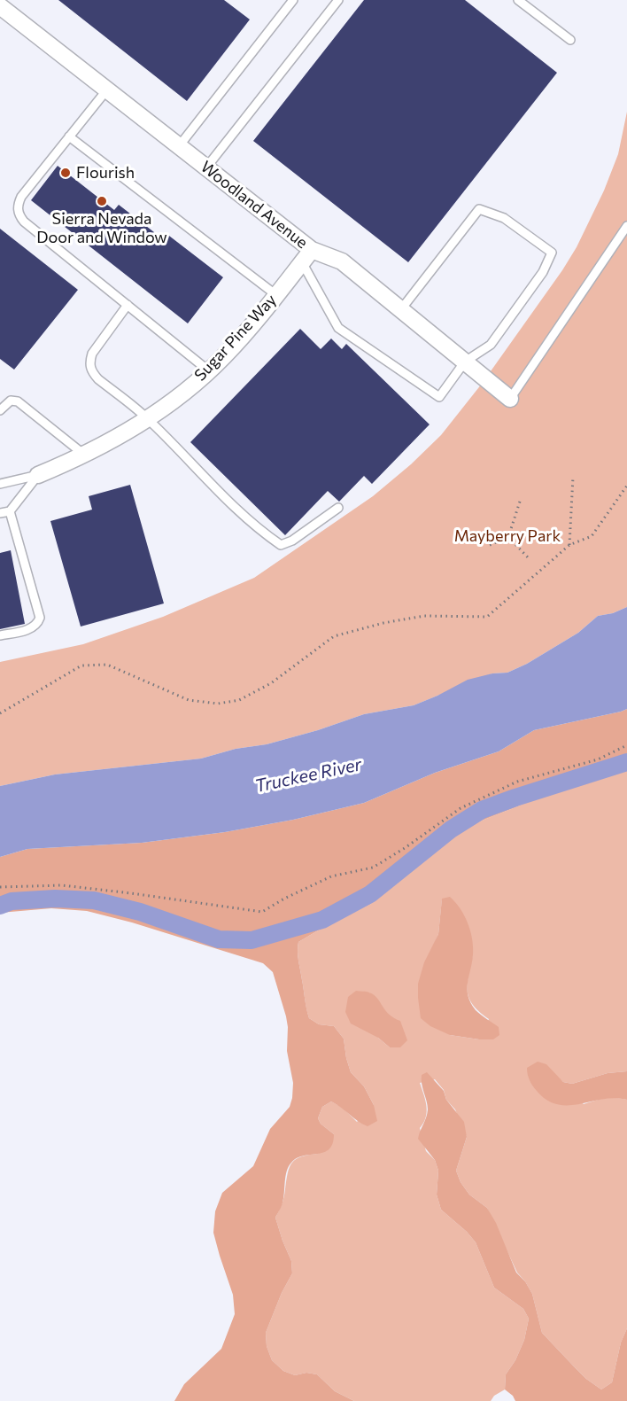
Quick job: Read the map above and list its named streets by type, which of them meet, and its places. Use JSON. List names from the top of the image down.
{
  "streets": {
    "street": ["Woodland Avenue", "Sugar Pine Way"]
  },
  "crossings": [
    ["Woodland Avenue", "Sugar Pine Way"]
  ],
  "water": ["Truckee River"],
  "parks": ["Mayberry Park"],
  "places": ["Flourish", "Sierra Nevada Door and Window"]
}
